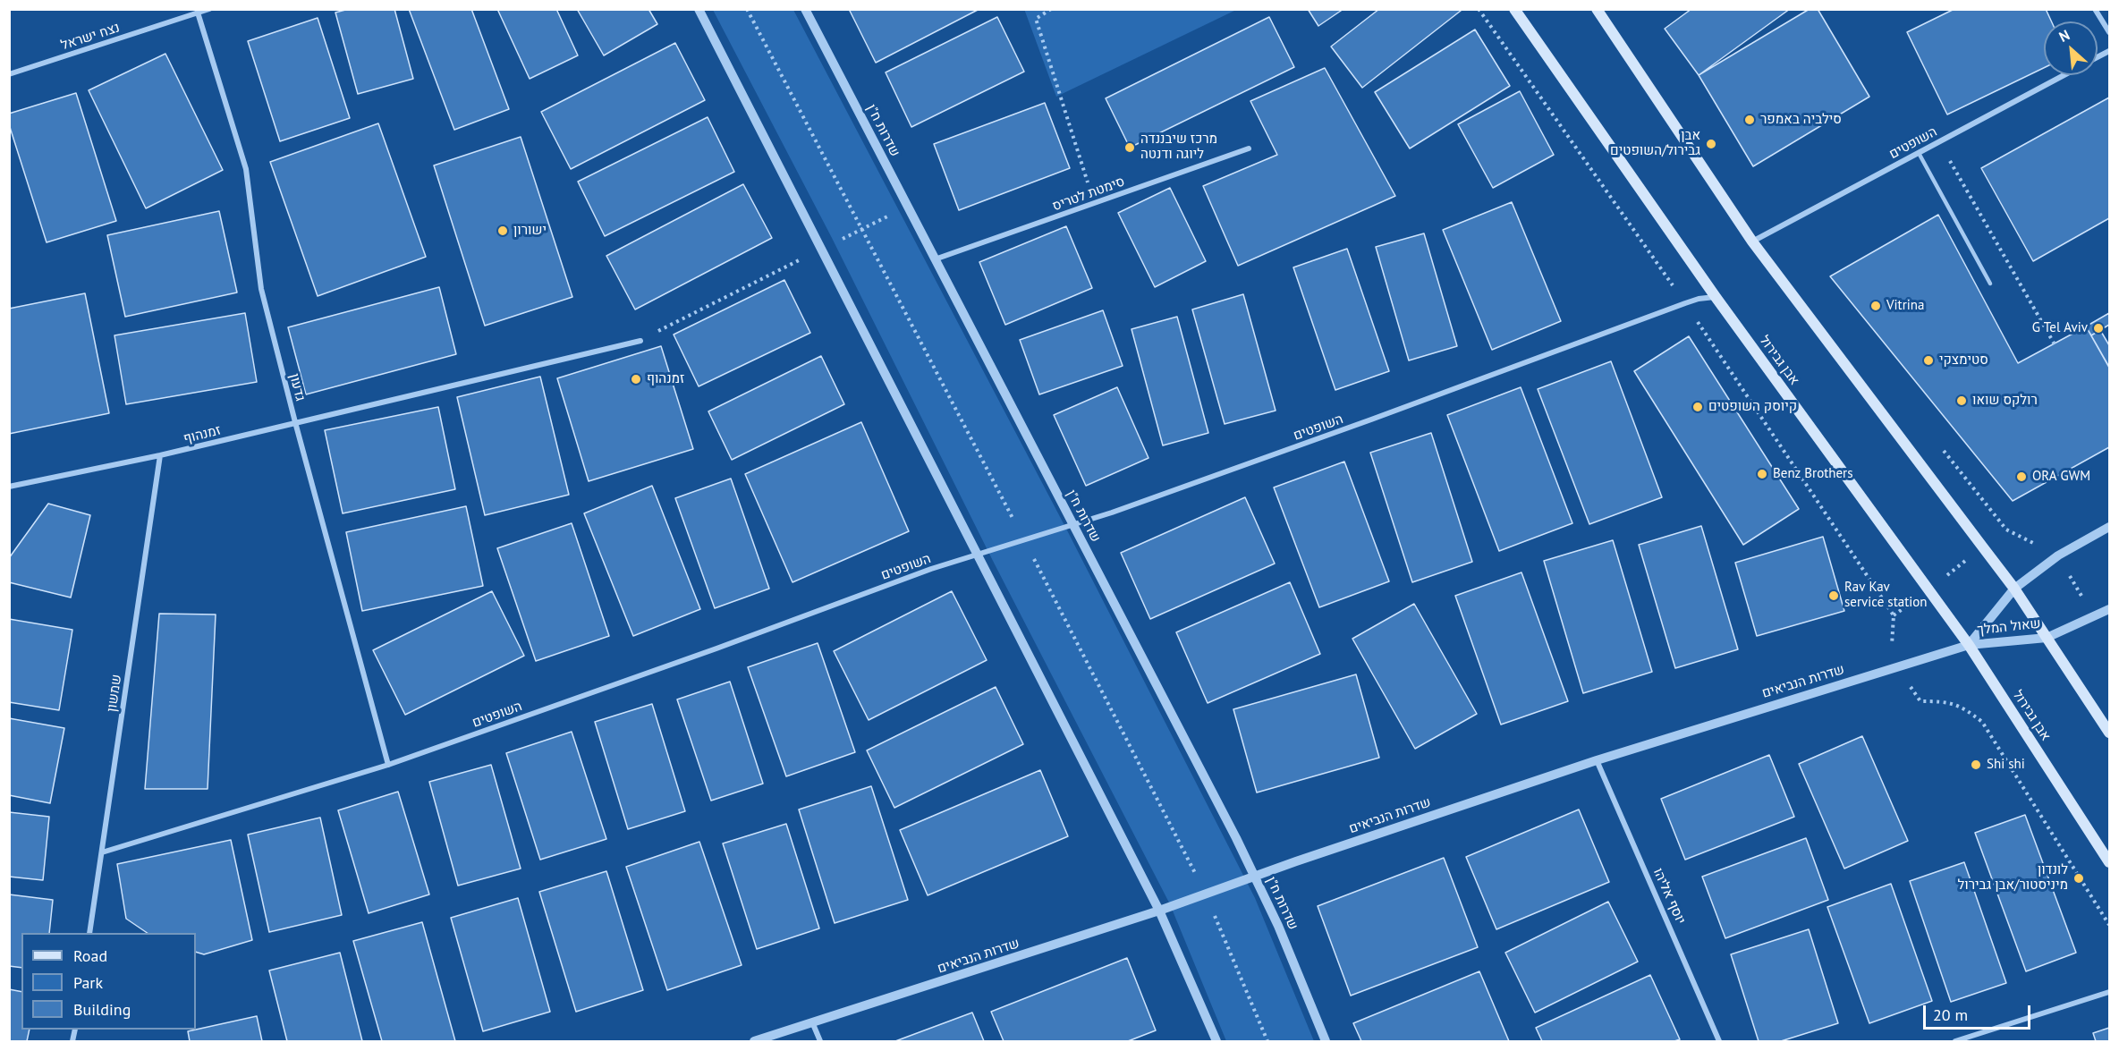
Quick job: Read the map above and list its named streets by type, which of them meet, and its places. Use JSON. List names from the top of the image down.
{
  "streets": {
    "main road": ["אבן גבירול"],
    "street": [
      "נצח ישראל",
      "שדרות ח\"ן",
      "השופטים",
      "סימטת לטריס",
      "גדעון",
      "זמנהוף",
      "שאול המלך",
      "שדרות הנביאים",
      "שמשון",
      "יוסף אליהו"
    ]
  },
  "crossings": [
    ["נצח ישראל", "גדעון"],
    ["שדרות ח\"ן", "השופטים"],
    ["שדרות ח\"ן", "סימטת לטריס"],
    ["שדרות ח\"ן", "שדרות הנביאים"],
    ["השופטים", "אבן גבירול"],
    ["השופטים", "גדעון"],
    ["השופטים", "שמשון"],
    ["אבן גבירול", "שאול המלך"],
    ["אבן גבירול", "שדרות הנביאים"],
    ["גדעון", "זמנהוף"],
    ["זמנהוף", "שמשון"],
    ["שאול המלך", "שדרות הנביאים"],
    ["שדרות הנביאים", "יוסף אליהו"]
  ],
  "places": [
    "סילביה באמפר",
    "אבן גבירול/השופטים",
    "מרכז שיבננדה ליוגה ודנטה",
    "ישורון",
    "Vitrina",
    "G Tel Aviv",
    "סטימצקי",
    "זמנהוף",
    "רולקס שואו",
    "קיוסק השופטים",
    "Benz Brothers",
    "ORA GWM",
    "Rav Kav service station",
    "Shi shi",
    "לונדון מיניסטור/אבן גבירול"
  ],
  "legend": ["Road", "Park", "Building"],
  "scale_bar": "20 m",
  "north": "top left"
}
